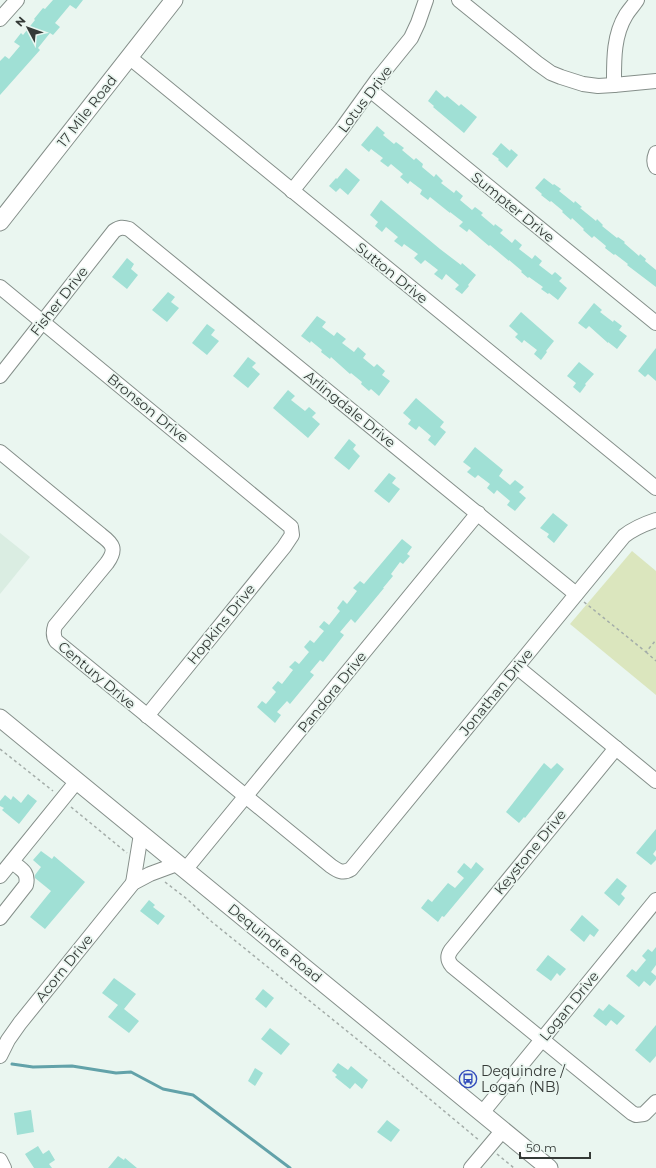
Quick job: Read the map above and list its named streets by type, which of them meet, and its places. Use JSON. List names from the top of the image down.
{
  "streets": {
    "main road": ["17 Mile Road", "Dequindre Road"],
    "street": [
      "Lotus Drive",
      "Sumpter Drive",
      "Sutton Drive",
      "Fisher Drive",
      "Bronson Drive",
      "Arlingdale Drive",
      "Hopkins Drive",
      "Century Drive",
      "Pandora Drive",
      "Jonathan Drive",
      "Keystone Drive",
      "Acorn Drive",
      "Logan Drive"
    ]
  },
  "crossings": [
    ["Lotus Drive", "Sumpter Drive"],
    ["Lotus Drive", "Sutton Drive"],
    ["17 Mile Road", "Sutton Drive"],
    ["Fisher Drive", "Bronson Drive"],
    ["Fisher Drive", "Arlingdale Drive"],
    ["Bronson Drive", "Hopkins Drive"],
    ["Arlingdale Drive", "Pandora Drive"],
    ["Arlingdale Drive", "Jonathan Drive"],
    ["Hopkins Drive", "Century Drive"],
    ["Century Drive", "Pandora Drive"],
    ["Century Drive", "Jonathan Drive"],
    ["Pandora Drive", "Dequindre Road"],
    ["Pandora Drive", "Acorn Drive"],
    ["Keystone Drive", "Logan Drive"],
    ["Dequindre Road", "Acorn Drive"],
    ["Dequindre Road", "Logan Drive"]
  ],
  "places": {
    "bus stop": ["Dequindre / Logan (NB)"]
  },
  "scale_bar": "50 m",
  "north": "top left"
}
